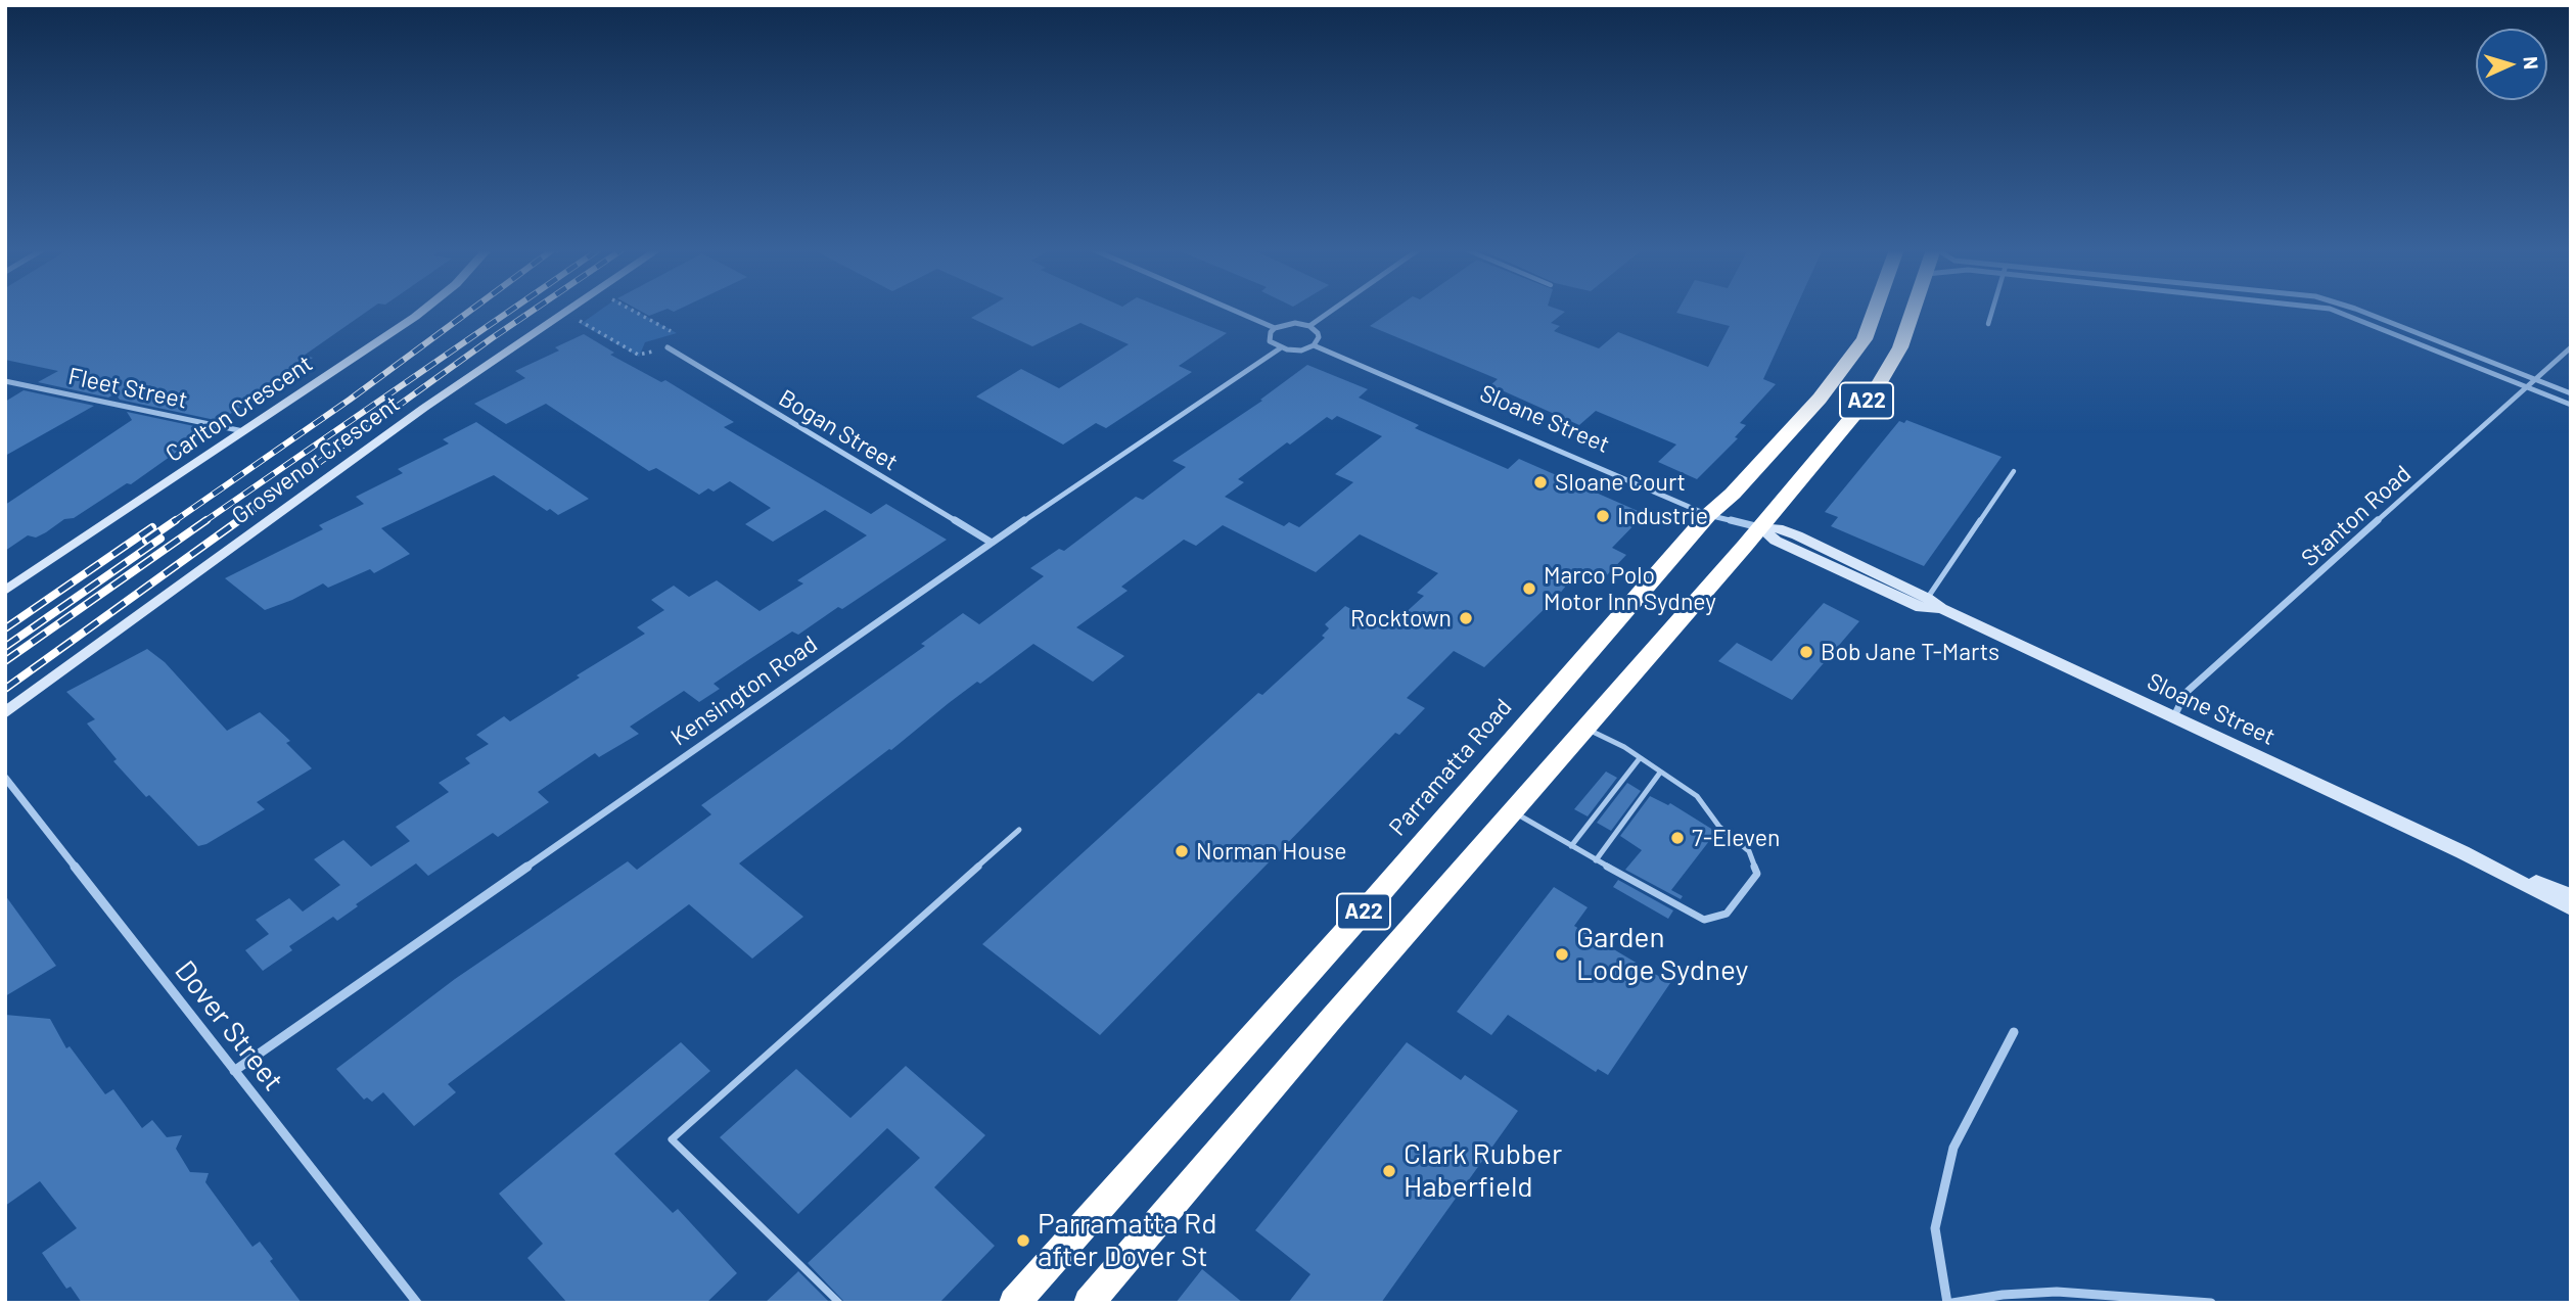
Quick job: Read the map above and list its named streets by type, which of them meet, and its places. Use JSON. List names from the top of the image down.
{
  "streets": {
    "highway": ["A22", "Parramatta Road"],
    "street": [
      "Fleet Street",
      "Carlton Crescent",
      "Sloane Street",
      "Bogan Street",
      "Grosvenor Crescent",
      "Stanton Road",
      "Kensington Road",
      "Dover Street"
    ]
  },
  "crossings": [
    ["Fleet Street", "Carlton Crescent"],
    ["A22", "Sloane Street"],
    ["Sloane Street", "Stanton Road"],
    ["Sloane Street", "Parramatta Road"],
    ["Bogan Street", "Kensington Road"],
    ["Kensington Road", "Dover Street"]
  ],
  "places": [
    "Sloane Court",
    "Industrie",
    "Marco Polo Motor Inn Sydney",
    "Rocktown",
    "Bob Jane T-Marts",
    "7-Eleven",
    "Norman House",
    "Garden Lodge Sydney",
    "Clark Rubber Haberfield",
    "Parramatta Rd after Dover St"
  ],
  "north": "right"
}
